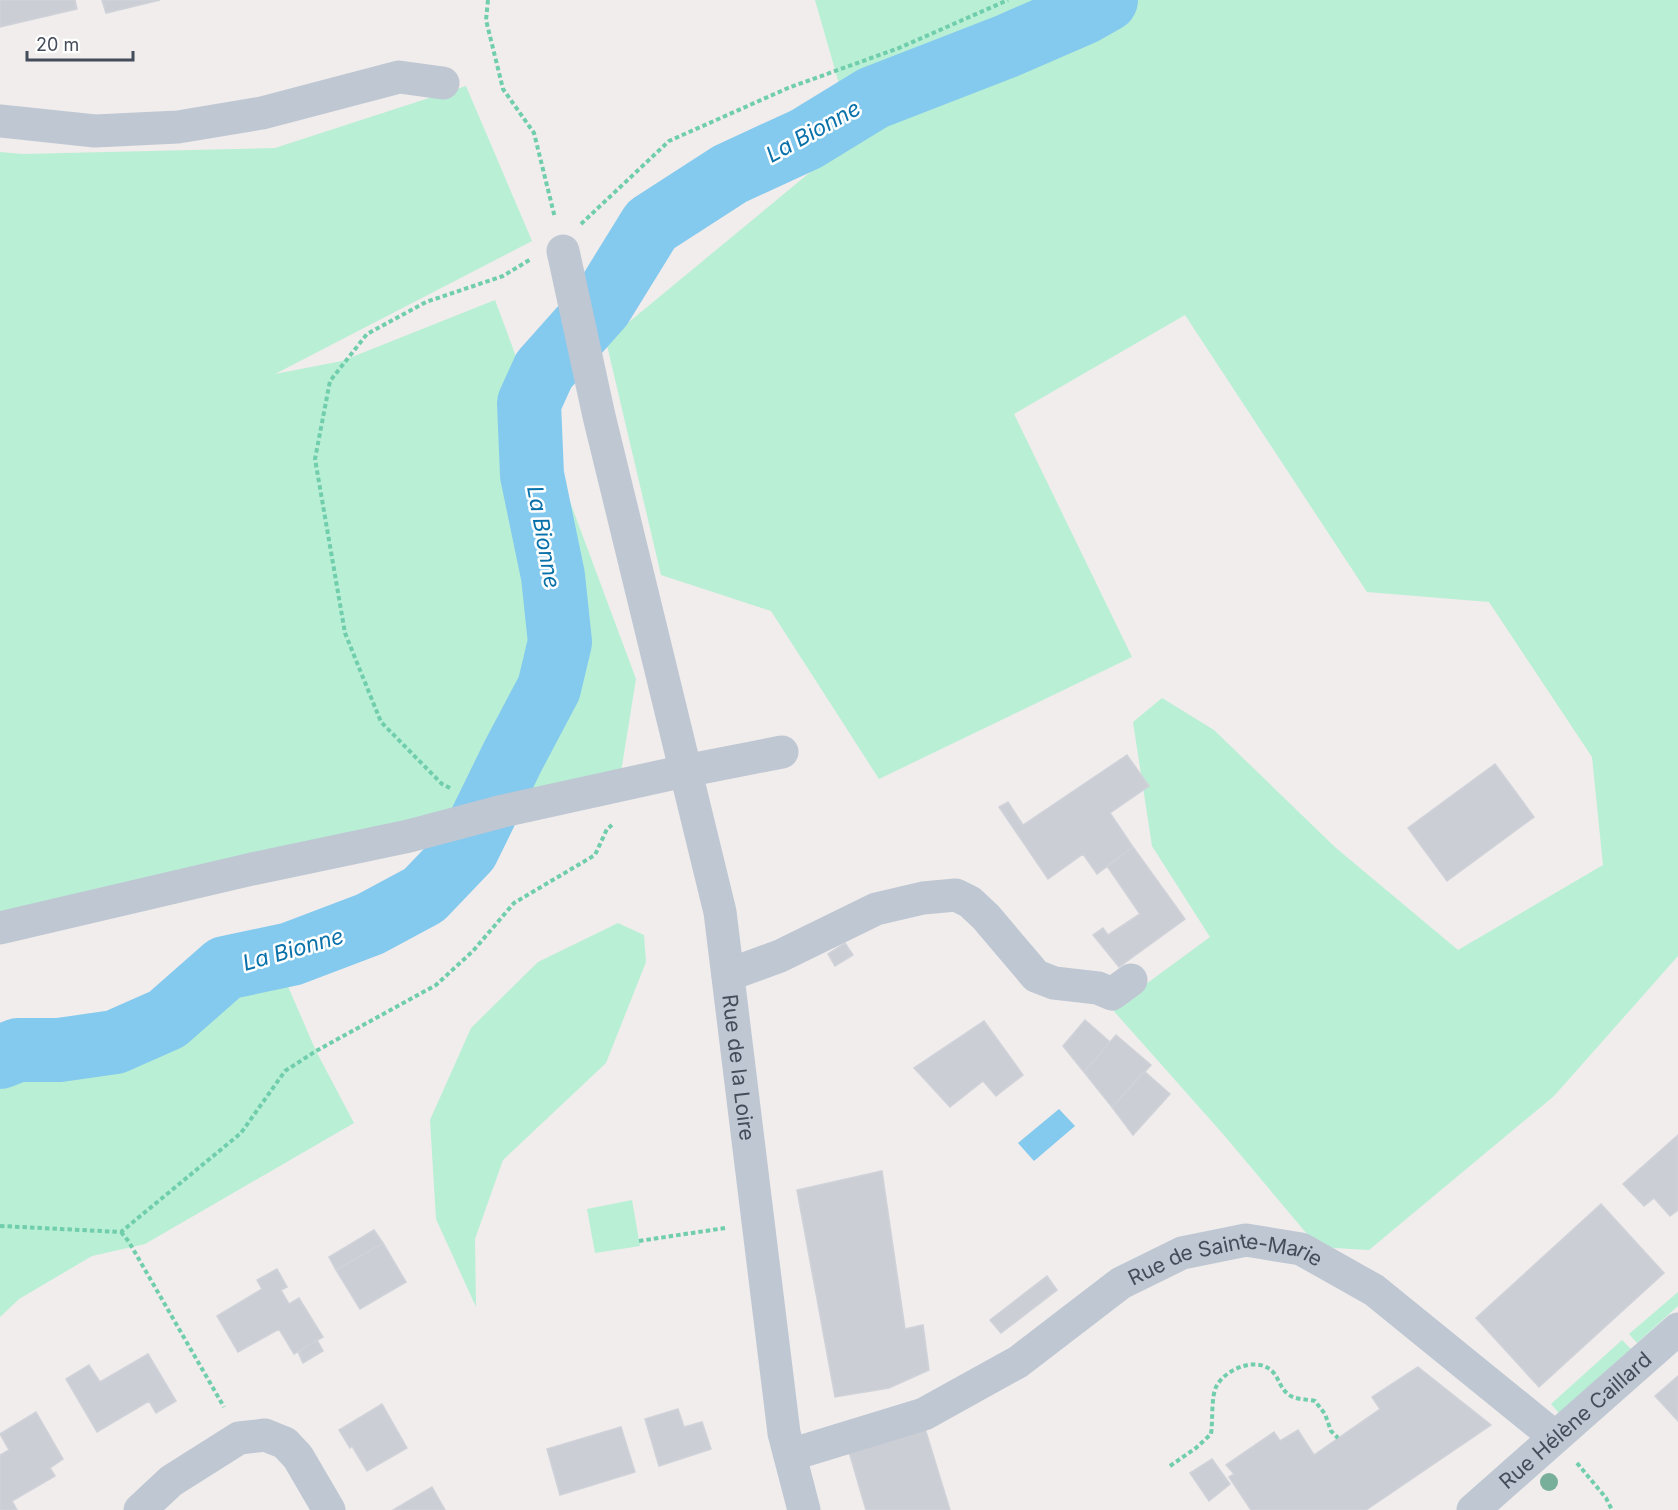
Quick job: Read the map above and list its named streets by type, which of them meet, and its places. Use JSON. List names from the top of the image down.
{
  "streets": {
    "street": ["Rue de la Loire", "Rue de Sainte-Marie", "Rue Hélène Caillard"]
  },
  "crossings": [
    ["Rue de la Loire", "Rue de Sainte-Marie"],
    ["Rue de Sainte-Marie", "Rue Hélène Caillard"]
  ],
  "water": ["La Bionne"],
  "scale_bar": "20 m"
}
